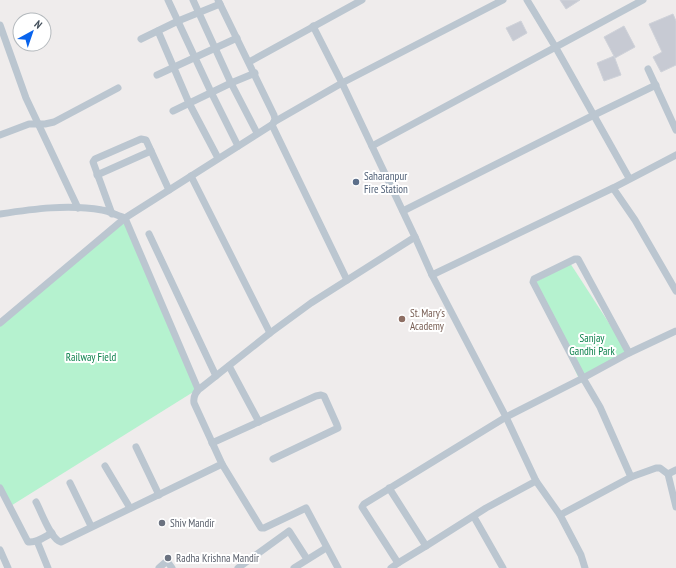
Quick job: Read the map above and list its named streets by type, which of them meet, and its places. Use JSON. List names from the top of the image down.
{
  "parks": ["Sanjay Gandhi Park", "Railway Field"],
  "places": [
    "Saharanpur Fire Station",
    "St. Mary's Academy",
    "Shiv Mandir",
    "Radha Krishna Mandir"
  ],
  "north": "top right"
}
